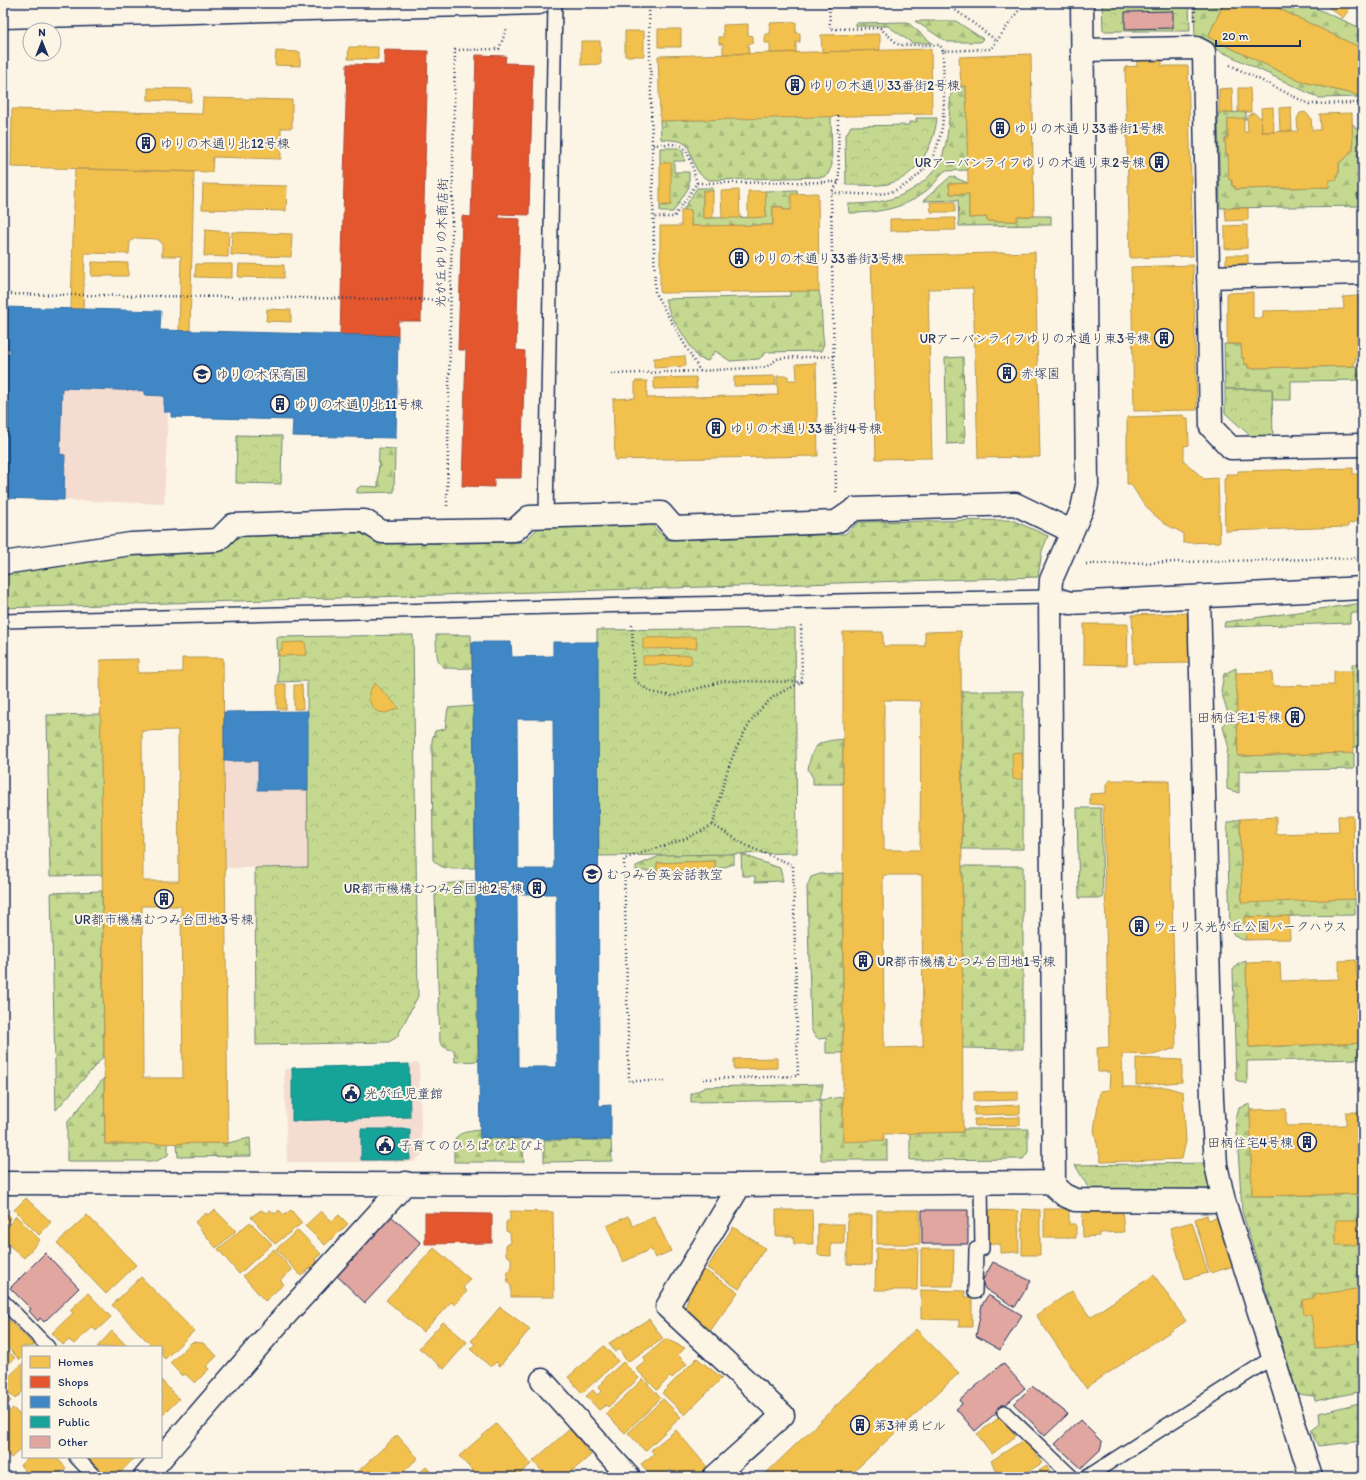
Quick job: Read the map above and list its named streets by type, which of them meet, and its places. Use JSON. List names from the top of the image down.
{
  "streets": {
    "path": ["光が丘ゆりの木商店街"]
  },
  "places": {
    "building": [
      "ゆりの木通り33番街2号棟",
      "ゆりの木通り33番街1号棟",
      "ゆりの木通り北12号棟",
      "URアーバンライフゆりの木通り東2号棟",
      "ゆりの木通り33番街3号棟",
      "URアーバンライフゆりの木通り東3号棟",
      "赤塚園",
      "ゆりの木通り北11号棟",
      "ゆりの木通り33番街4号棟",
      "田柄住宅1号棟",
      "UR都市機構むつみ台団地2号棟",
      "UR都市機構むつみ台団地3号棟",
      "ウェリス光が丘公園パークハウス",
      "UR都市機構むつみ台団地1号棟",
      "田柄住宅4号棟",
      "第3神勇ビル"
    ],
    "school or university": ["ゆりの木保育園", "むつみ台英会話教室"],
    "public building": ["光が丘児童館", "子育てのひろば ぴよぴよ"]
  },
  "legend": [
    "Homes",
    "Shops",
    "Schools",
    "Public",
    "Other"
  ],
  "scale_bar": "20 m",
  "north": "top"
}
